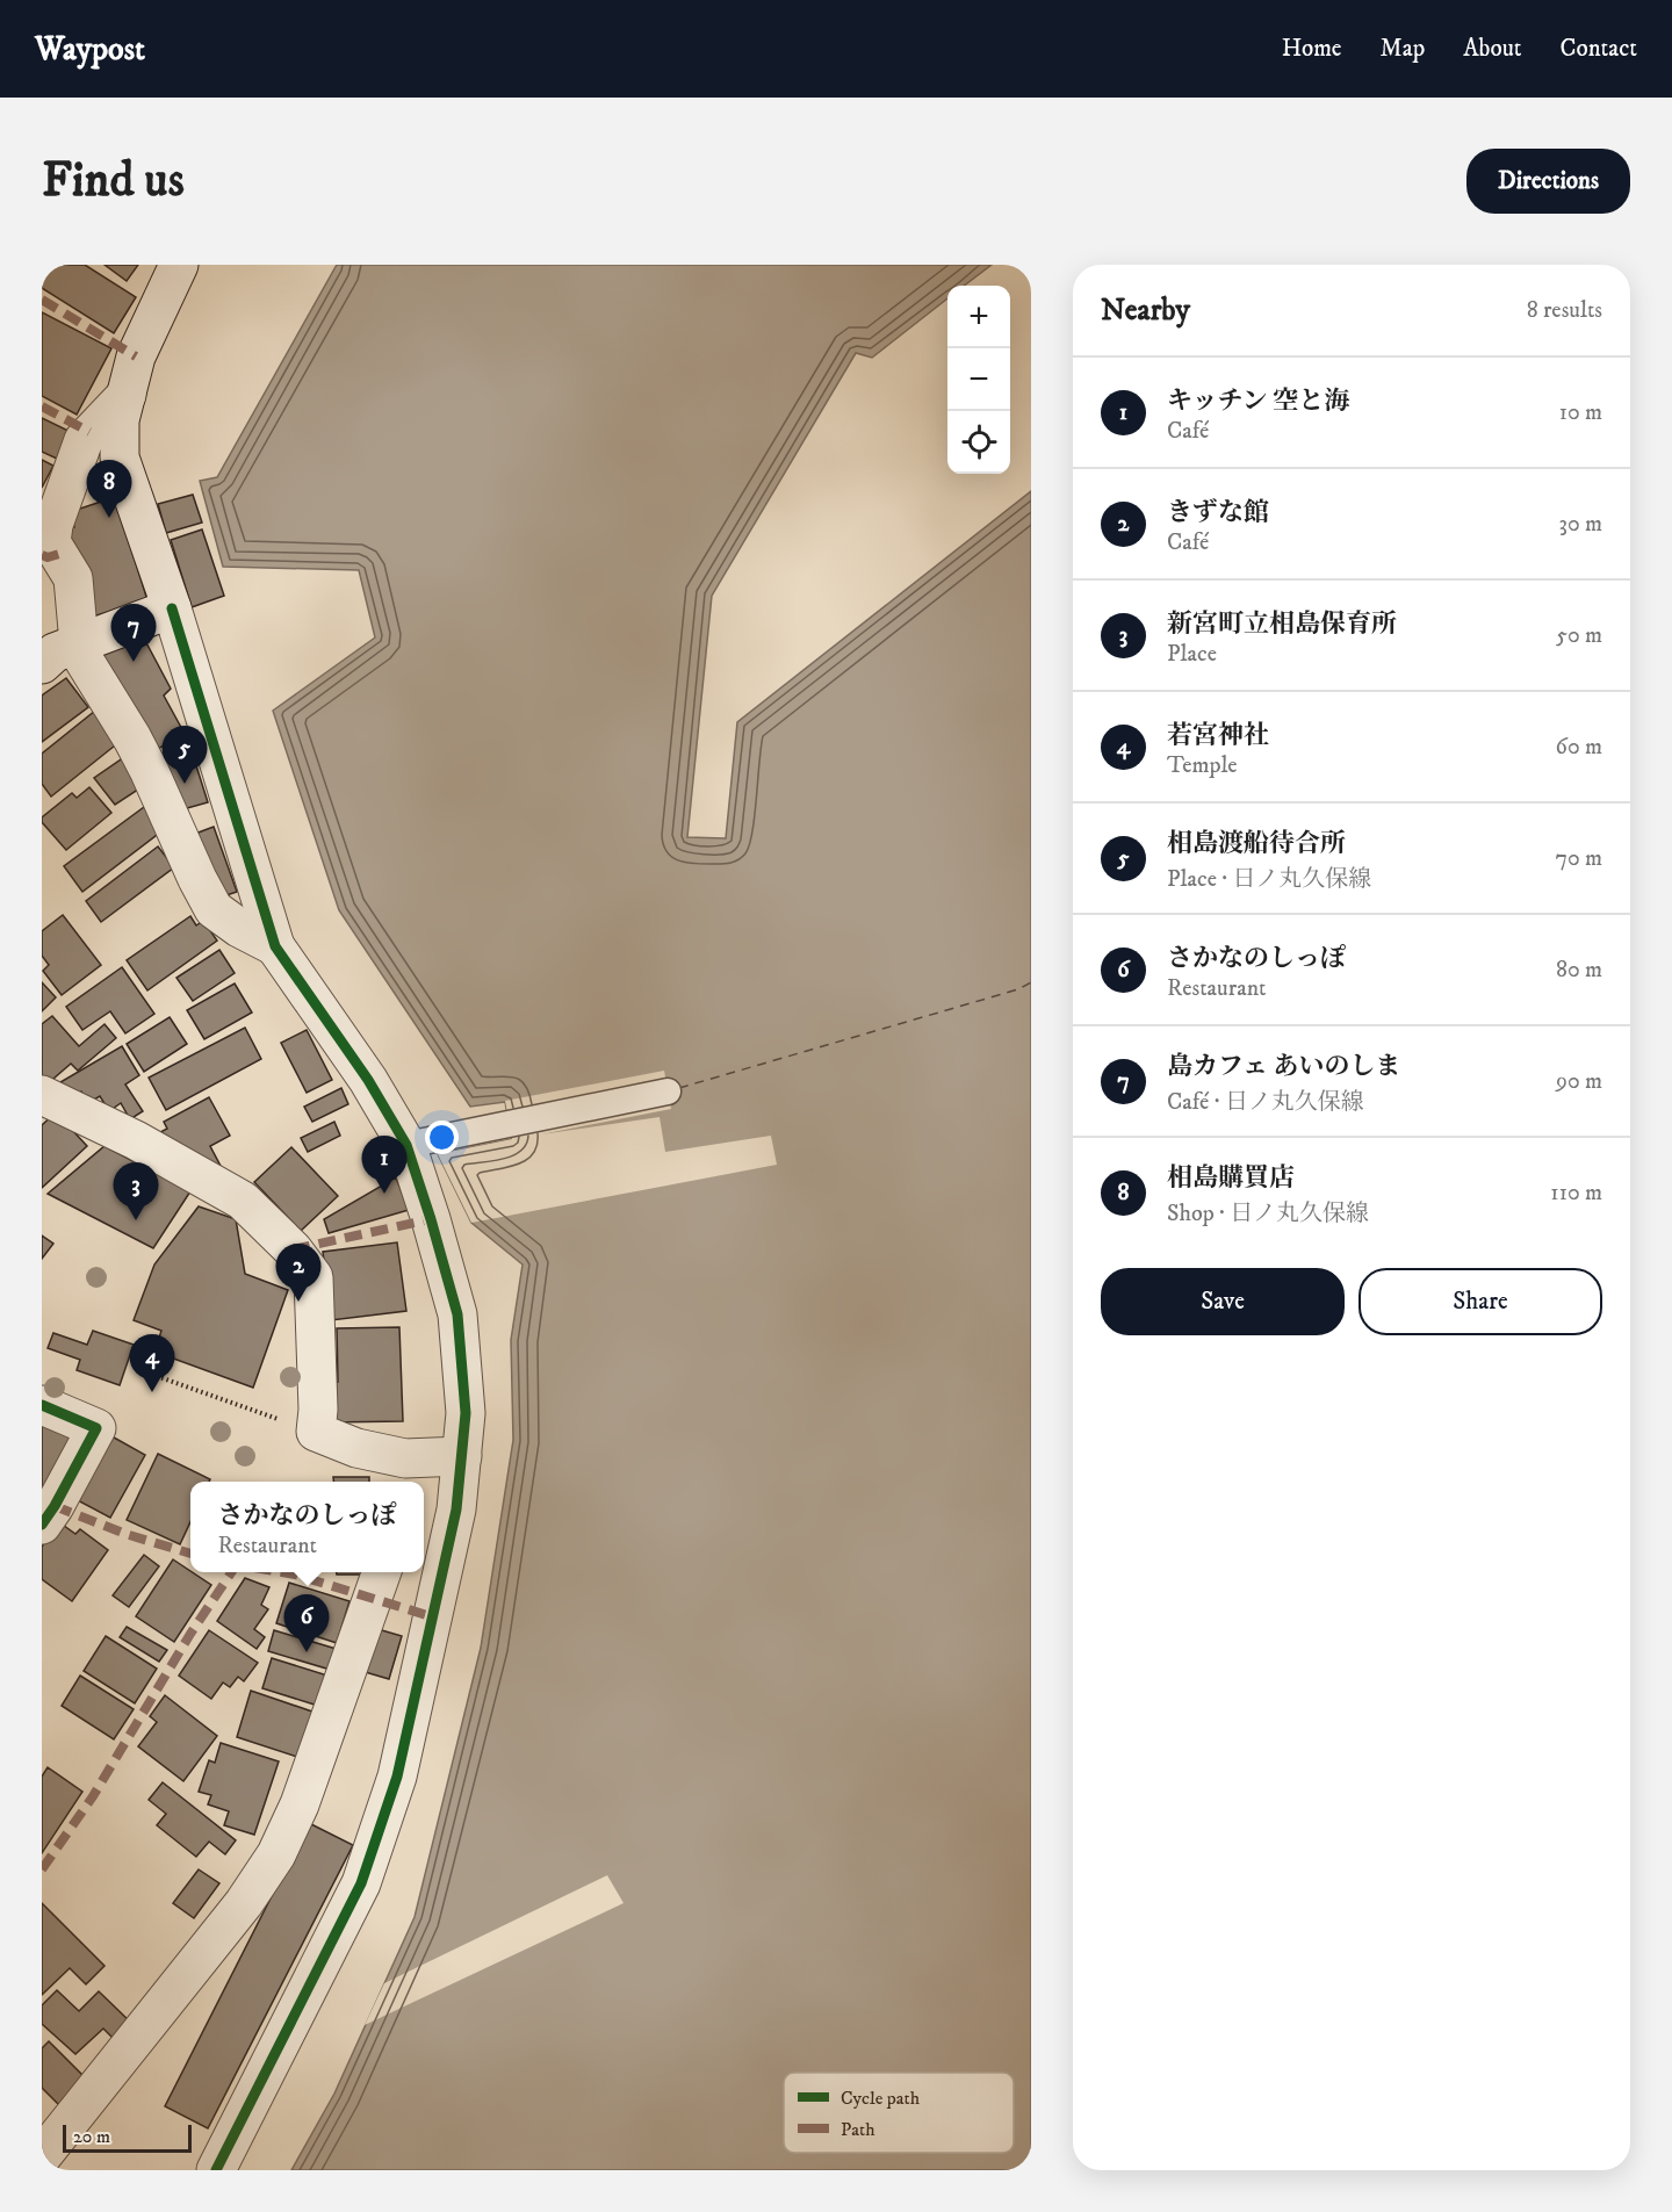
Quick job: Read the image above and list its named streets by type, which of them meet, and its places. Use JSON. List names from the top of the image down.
{
  "legend": ["Cycle path", "Path"],
  "scale_bar": "20 m",
  "page": {
    "header": "Waypost",
    "nav": [
      "Home",
      "Map",
      "About",
      "Contact"
    ],
    "buttons": [
      "Directions",
      ["Save", "Share"]
    ],
    "title": "Find us",
    "heading": ["Nearby", "8 results"],
    "map_buttons": ["+", "−"],
    "list": [
      {
        "mark": "1",
        "name": "キッチン 空と海",
        "note": "Café",
        "value": "10 m"
      },
      {
        "mark": "2",
        "name": "きずな館",
        "note": "Café",
        "value": "30 m"
      },
      {
        "mark": "3",
        "name": "新宮町立相島保育所",
        "note": "Place",
        "value": "50 m"
      },
      {
        "mark": "4",
        "name": "若宮神社",
        "note": "Temple",
        "value": "60 m"
      },
      {
        "mark": "5",
        "name": "相島渡船待合所",
        "note": "Place · 日ノ丸久保線",
        "value": "70 m"
      },
      {
        "mark": "6",
        "name": "さかなのしっぽ",
        "note": "Restaurant",
        "value": "80 m"
      },
      {
        "mark": "7",
        "name": "島カフェ あいのしま",
        "note": "Café · 日ノ丸久保線",
        "value": "90 m"
      },
      {
        "mark": "8",
        "name": "相島購買店",
        "note": "Shop · 日ノ丸久保線",
        "value": "110 m"
      }
    ],
    "pins": [
      "8",
      "7",
      "5",
      "1",
      "3",
      "2",
      "4",
      "6"
    ],
    "popup": ["さかなのしっぽ", "Restaurant"],
    "scale": "20 m"
  }
}
